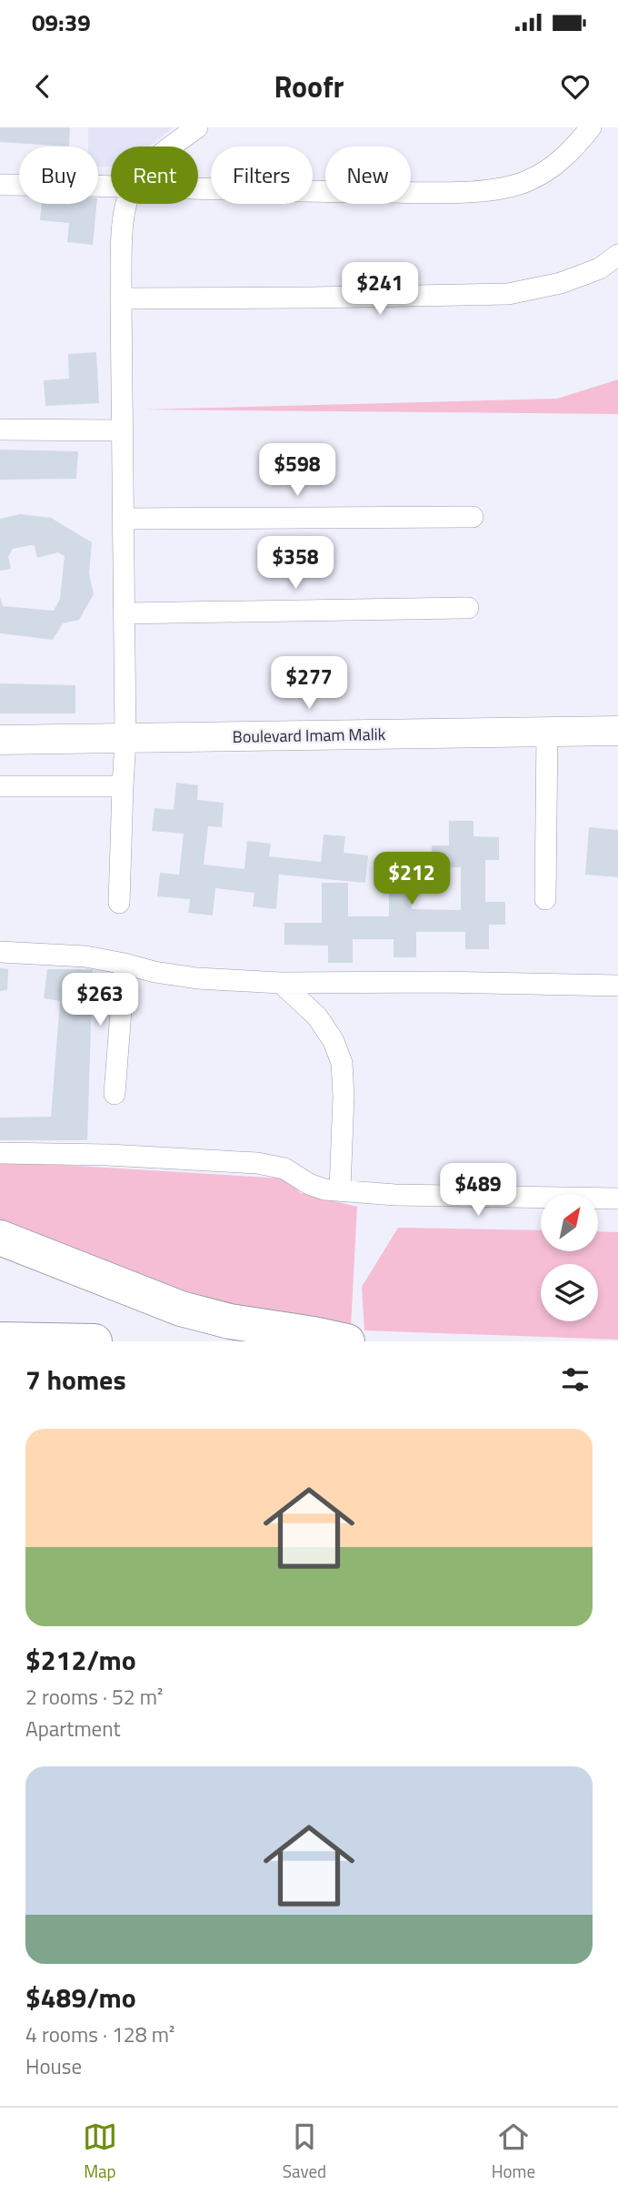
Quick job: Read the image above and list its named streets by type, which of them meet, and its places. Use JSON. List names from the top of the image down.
{
  "streets": {
    "street": ["Boulevard Imam Malik"]
  },
  "north": "top right",
  "page": {
    "status": "09:39",
    "header": "Roofr",
    "chip": [
      "Buy",
      "Rent",
      "Filters",
      "New"
    ],
    "price": [
      "$241",
      "$598",
      "$358",
      "$277",
      "$212",
      "$263",
      "$489"
    ],
    "heading": "7 homes",
    "list": [
      {
        "name": "$212/mo",
        "note": "2 rooms · 52 m² · Apartment"
      },
      {
        "name": "$489/mo",
        "note": "4 rooms · 128 m² · House"
      }
    ],
    "tabs": ["Map", "Saved", "Home"]
  }
}
